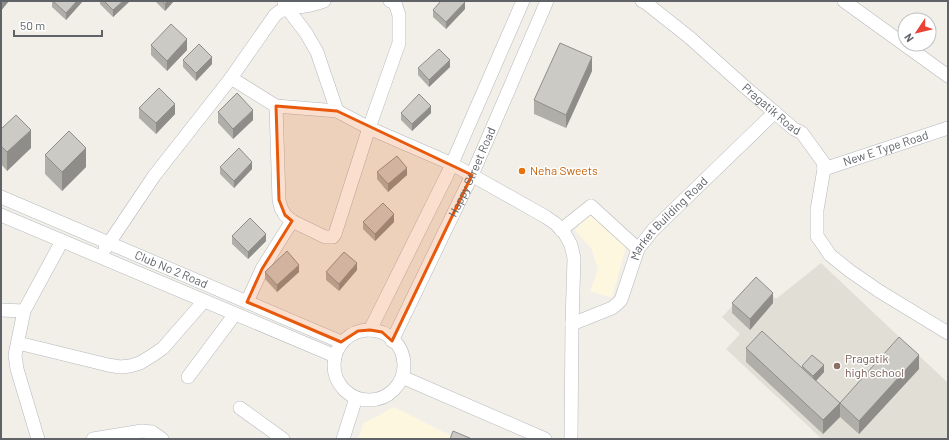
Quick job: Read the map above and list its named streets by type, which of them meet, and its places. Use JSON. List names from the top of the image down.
{
  "streets": {
    "street": [
      "Pragatik Road",
      "New E Type Road",
      "Happy Street Road",
      "Market Building Road",
      "Club No 2 Road"
    ]
  },
  "crossings": [
    ["Pragatik Road", "New E Type Road"],
    ["Pragatik Road", "Market Building Road"],
    ["Happy Street Road", "Club No 2 Road"]
  ],
  "places": ["Neha Sweets", "Pragatik high school"],
  "scale_bar": "50 m",
  "north": "bottom left"
}
